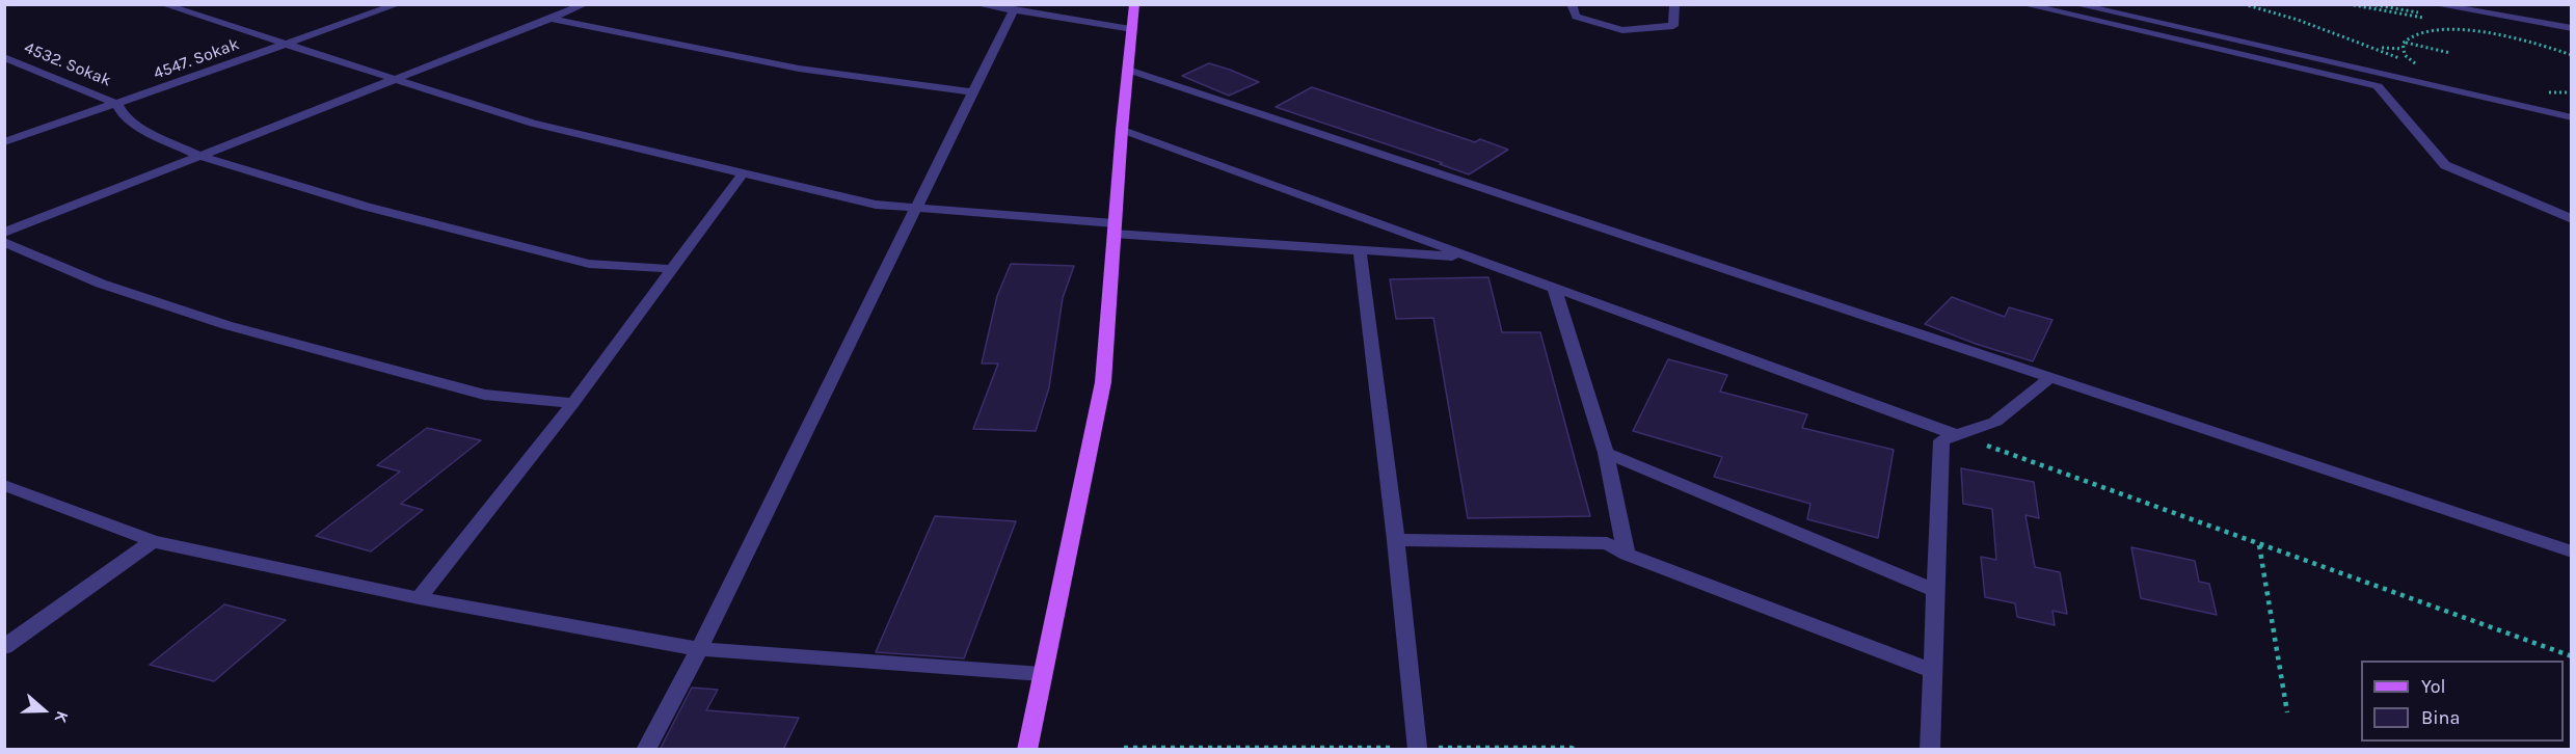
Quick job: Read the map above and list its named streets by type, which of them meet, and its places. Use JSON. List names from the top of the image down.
{
  "streets": {
    "street": ["4547. Sokak", "4532. Sokak"]
  },
  "crossings": [
    ["4547. Sokak", "4532. Sokak"]
  ],
  "legend": ["Yol", "Bina"],
  "north": "right"
}
